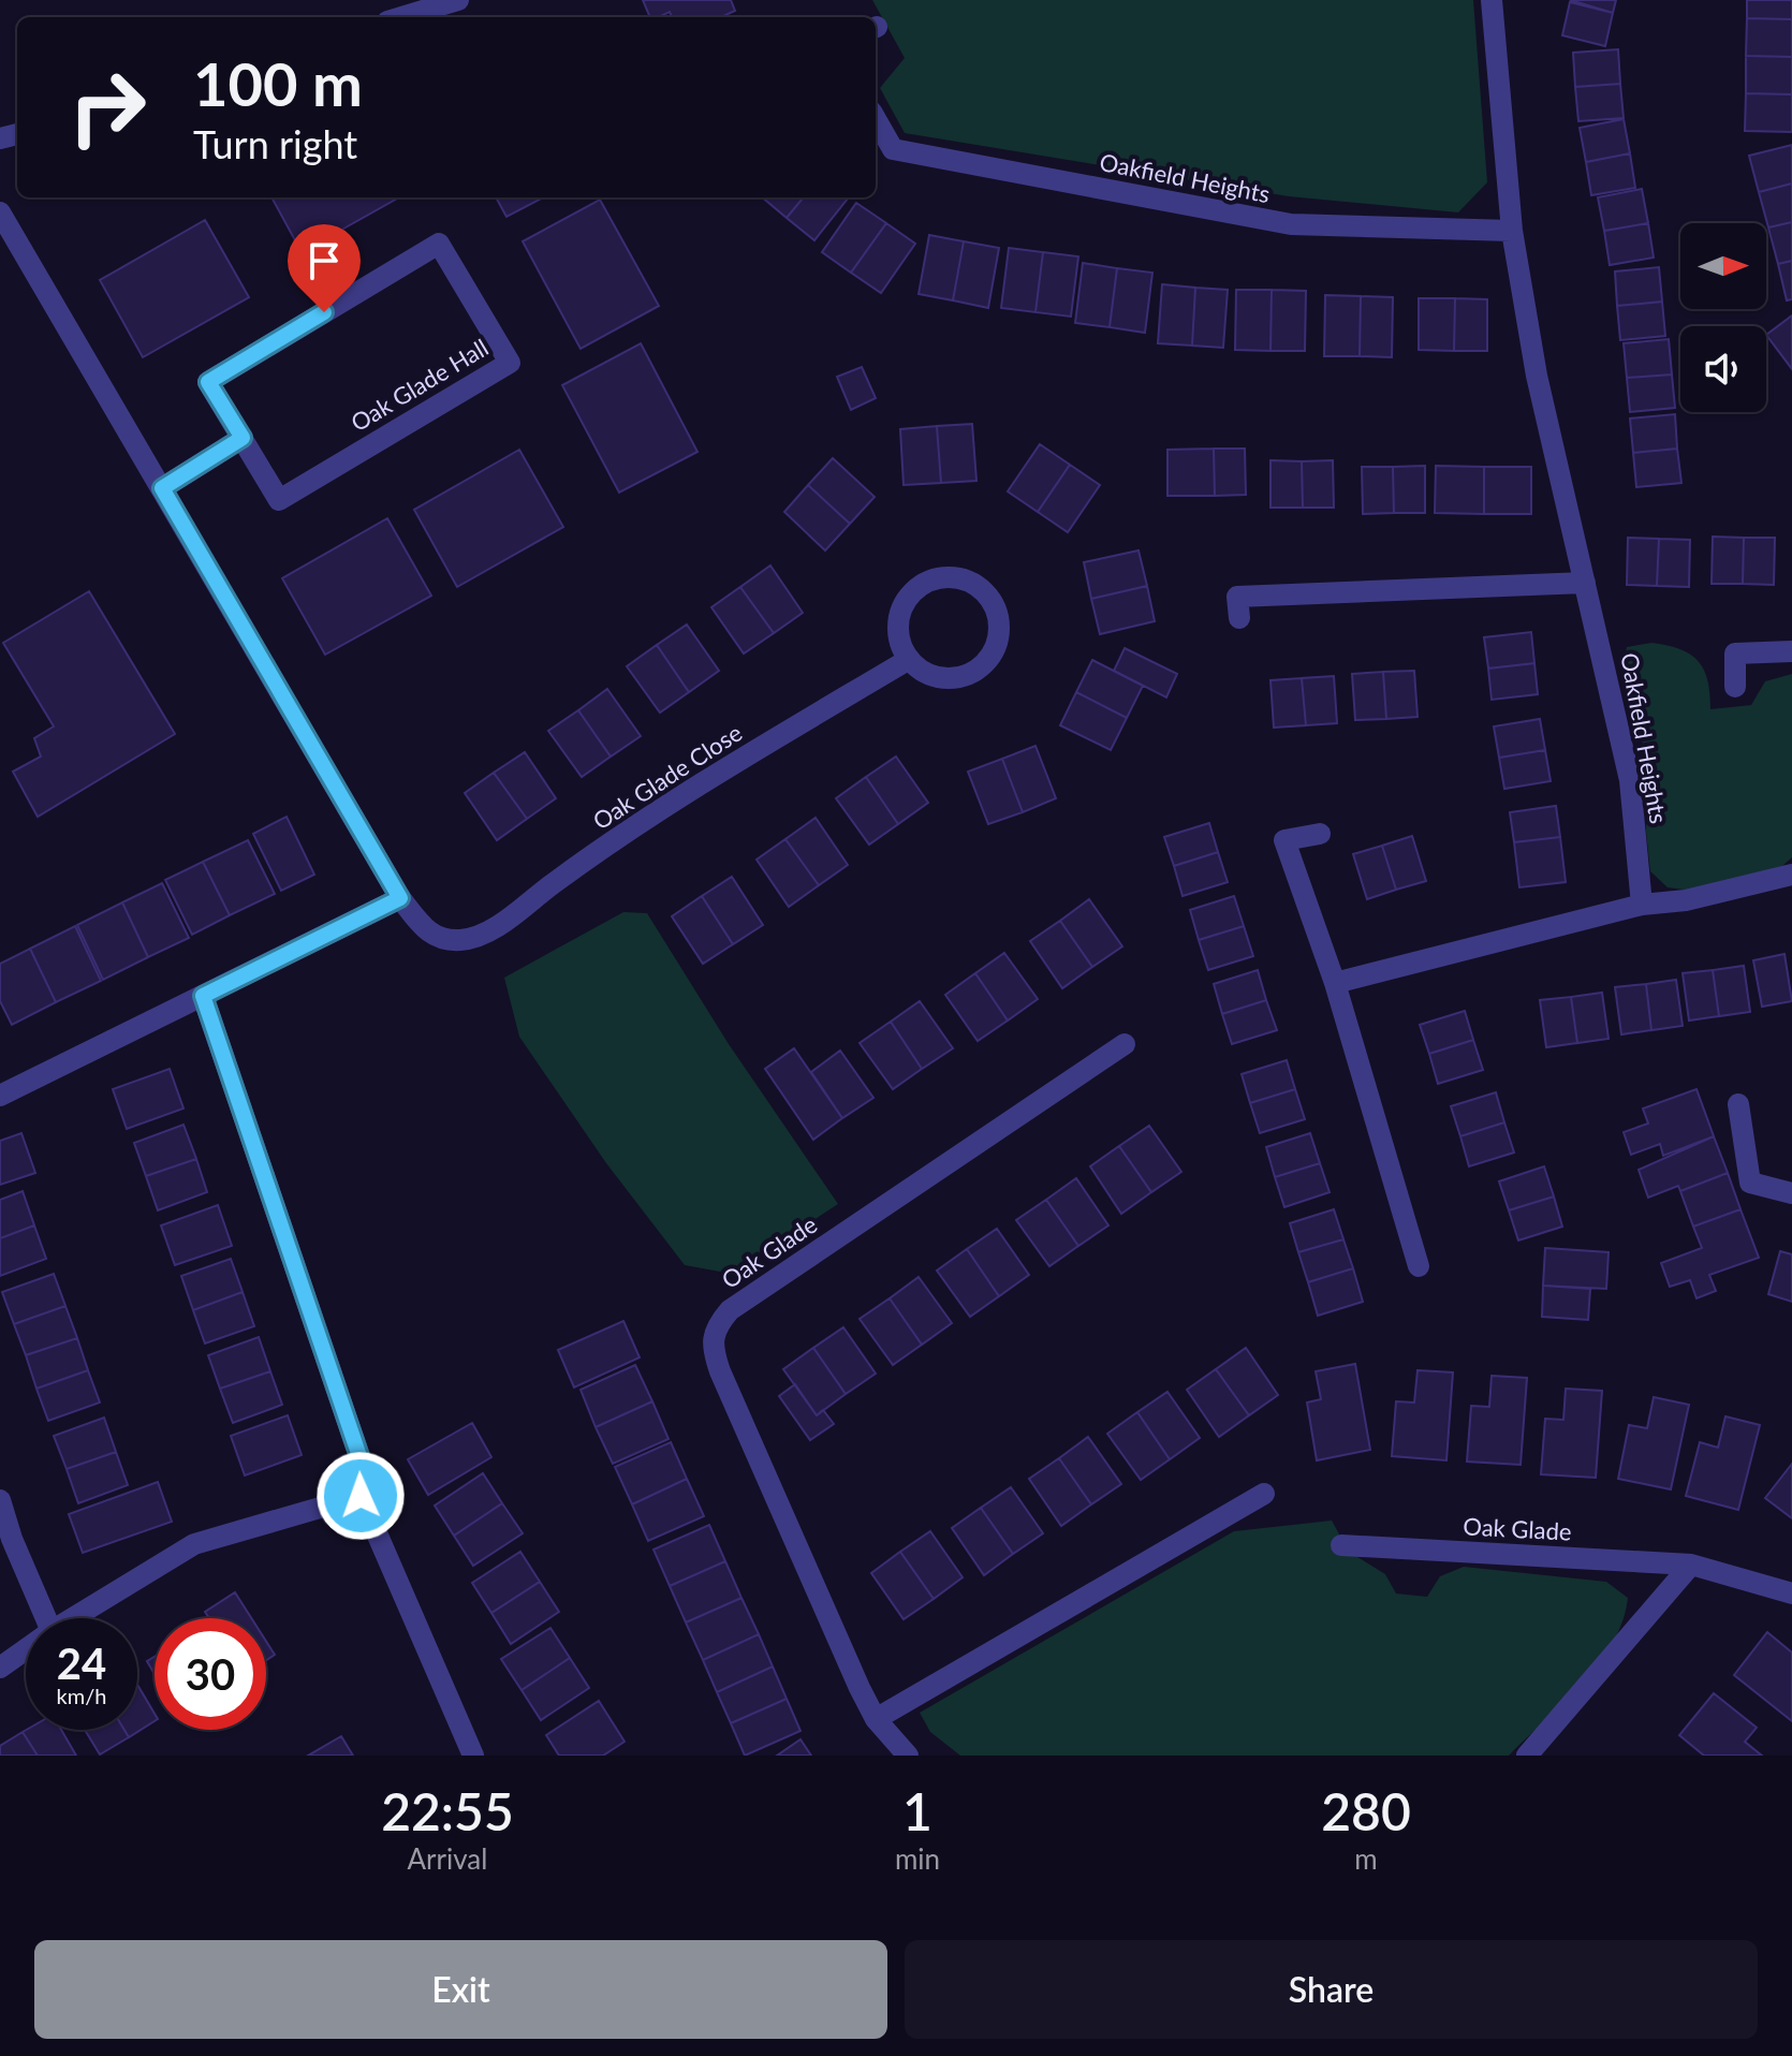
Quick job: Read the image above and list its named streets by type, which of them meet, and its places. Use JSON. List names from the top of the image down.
{
  "streets": {
    "street": [
      "Oakfield Heights",
      "Oak Glade Hall",
      "Oak Glade Close",
      "Oak Glade"
    ]
  },
  "north": "right",
  "page": {
    "turn": ["100 m", "Turn right"],
    "speed": "24 km/h",
    "limit": "30",
    "eta": [
      "22:55",
      "Arrival",
      "1",
      "min",
      "280",
      "m"
    ],
    "buttons": ["Exit", "Share"]
  }
}
